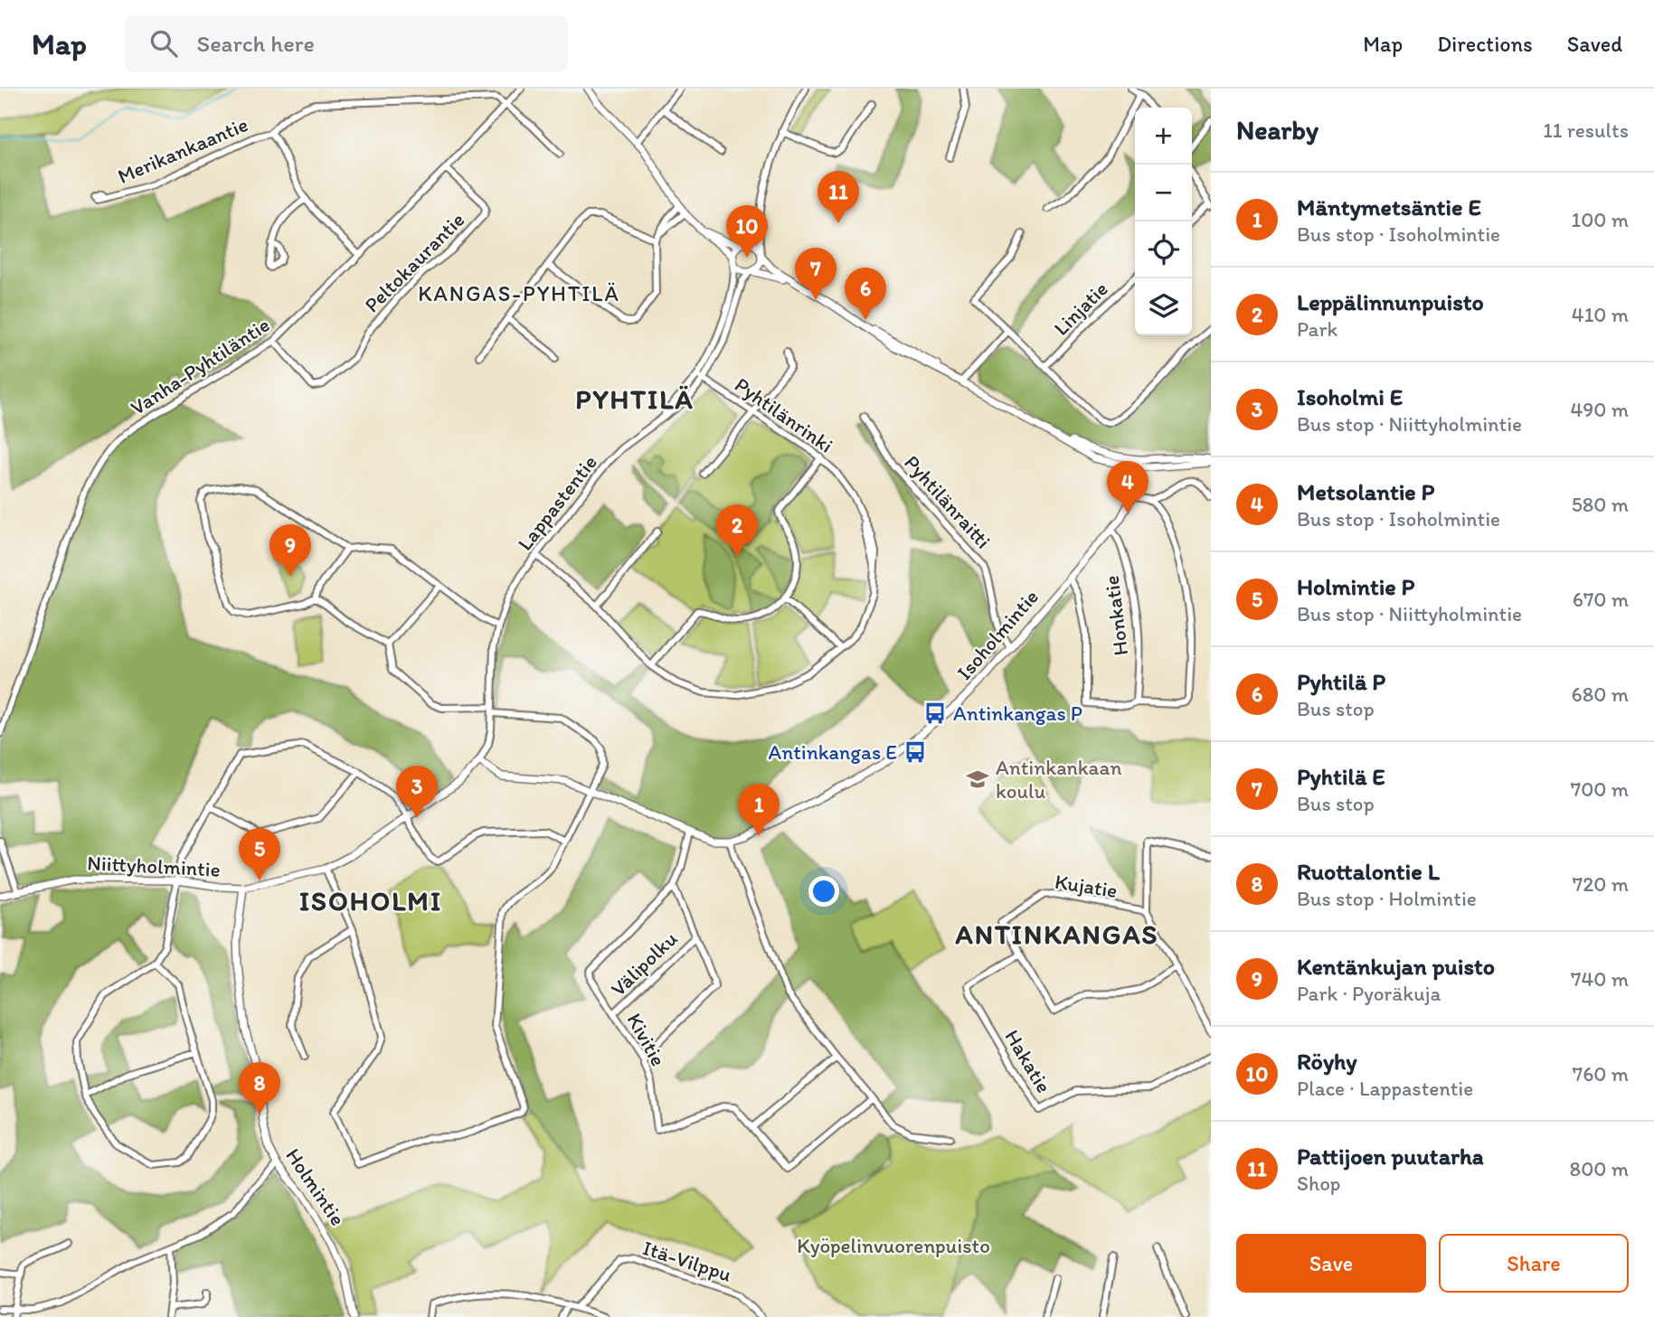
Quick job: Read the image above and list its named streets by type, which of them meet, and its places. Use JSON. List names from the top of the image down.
{
  "streets": {
    "street": [
      "Merikankaantie",
      "Peltokaurantie",
      "Linjatie",
      "Vanha-Pyhtiläntie",
      "Pyhtilänrinki",
      "Pyhtilänraitti",
      "Lappastentie",
      "Honkatie",
      "Isoholmintie",
      "Niittyholmintie",
      "Kujatie",
      "Välipolku",
      "Kivitie",
      "Hakatie",
      "Holmintie",
      "Itä-Vilppu"
    ]
  },
  "crossings": [
    ["Merikankaantie", "Vanha-Pyhtiläntie"],
    ["Peltokaurantie", "Vanha-Pyhtiläntie"],
    ["Pyhtilänrinki", "Lappastentie"],
    ["Pyhtilänraitti", "Isoholmintie"],
    ["Lappastentie", "Isoholmintie"],
    ["Lappastentie", "Niittyholmintie"],
    ["Honkatie", "Isoholmintie"],
    ["Isoholmintie", "Niittyholmintie"],
    ["Niittyholmintie", "Holmintie"],
    ["Kujatie", "Hakatie"],
    ["Välipolku", "Kivitie"]
  ],
  "districts": [
    "KANGAS-PYHTILÄ",
    "PYHTILÄ",
    "ISOHOLMI",
    "ANTINKANGAS"
  ],
  "parks": ["Kyöpelinvuorenpuisto"],
  "places": {
    "bus stop": ["Antinkangas P", "Antinkangas E"],
    "school or university": ["Antinkankaan koulu"]
  },
  "page": {
    "header": "Map",
    "search": "Search here",
    "nav": ["Map", "Directions", "Saved"],
    "heading": ["Nearby", "11 results"],
    "map_buttons": ["+", "−"],
    "pins": [
      "11",
      "10",
      "7",
      "6",
      "4",
      "2",
      "9",
      "3",
      "1",
      "5",
      "8"
    ],
    "list": [
      {
        "mark": "1",
        "name": "Mäntymetsäntie E",
        "note": "Bus stop · Isoholmintie",
        "value": "100 m"
      },
      {
        "mark": "2",
        "name": "Leppälinnunpuisto",
        "note": "Park",
        "value": "410 m"
      },
      {
        "mark": "3",
        "name": "Isoholmi E",
        "note": "Bus stop · Niittyholmintie",
        "value": "490 m"
      },
      {
        "mark": "4",
        "name": "Metsolantie P",
        "note": "Bus stop · Isoholmintie",
        "value": "580 m"
      },
      {
        "mark": "5",
        "name": "Holmintie P",
        "note": "Bus stop · Niittyholmintie",
        "value": "670 m"
      },
      {
        "mark": "6",
        "name": "Pyhtilä P",
        "note": "Bus stop",
        "value": "680 m"
      },
      {
        "mark": "7",
        "name": "Pyhtilä E",
        "note": "Bus stop",
        "value": "700 m"
      },
      {
        "mark": "8",
        "name": "Ruottalontie L",
        "note": "Bus stop · Holmintie",
        "value": "720 m"
      },
      {
        "mark": "9",
        "name": "Kentänkujan puisto",
        "note": "Park · Pyoräkuja",
        "value": "740 m"
      },
      {
        "mark": "10",
        "name": "Röyhy",
        "note": "Place · Lappastentie",
        "value": "760 m"
      },
      {
        "mark": "11",
        "name": "Pattijoen puutarha",
        "note": "Shop",
        "value": "800 m"
      }
    ],
    "buttons": ["Save", "Share"]
  }
}
